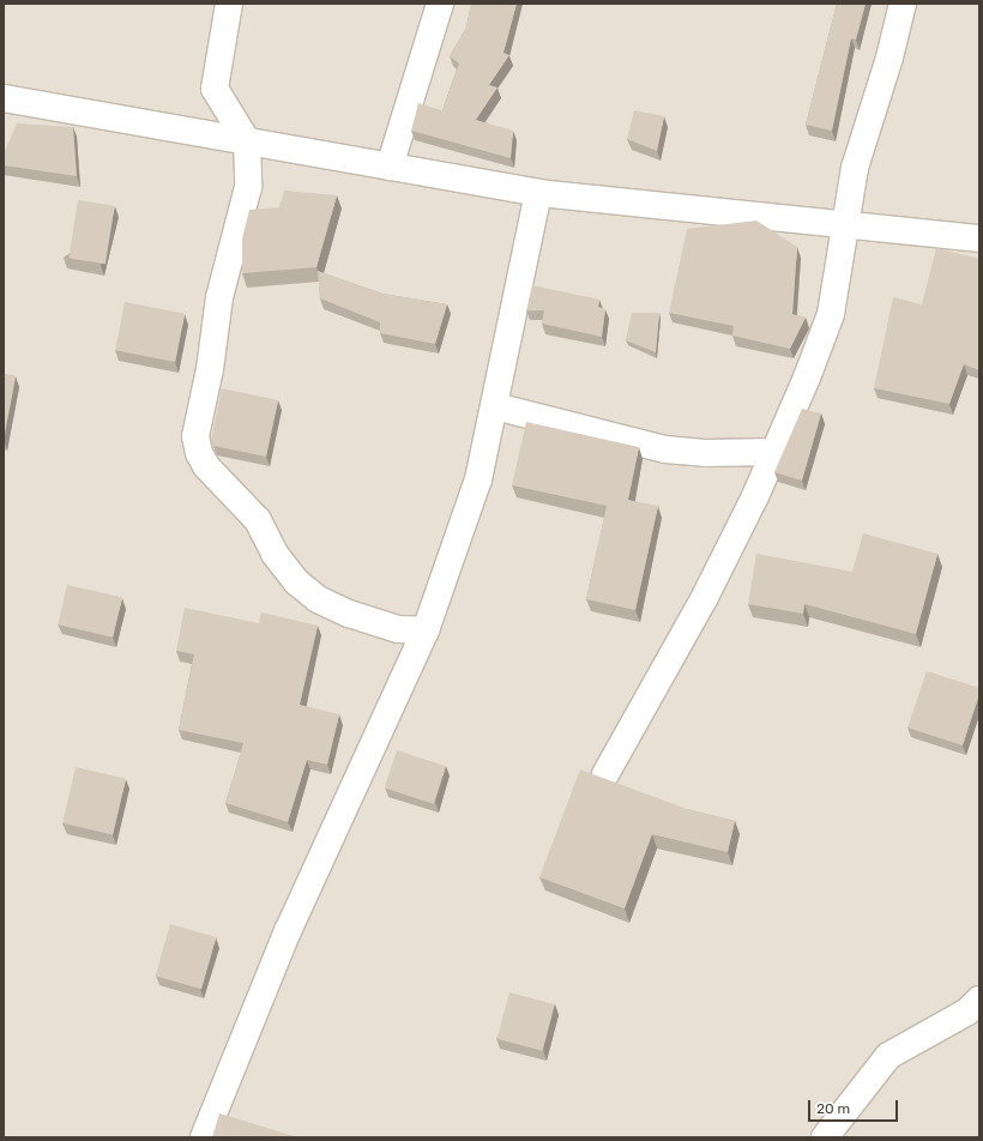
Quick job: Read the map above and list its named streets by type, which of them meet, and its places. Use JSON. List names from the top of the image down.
{
  "scale_bar": "20 m"
}
